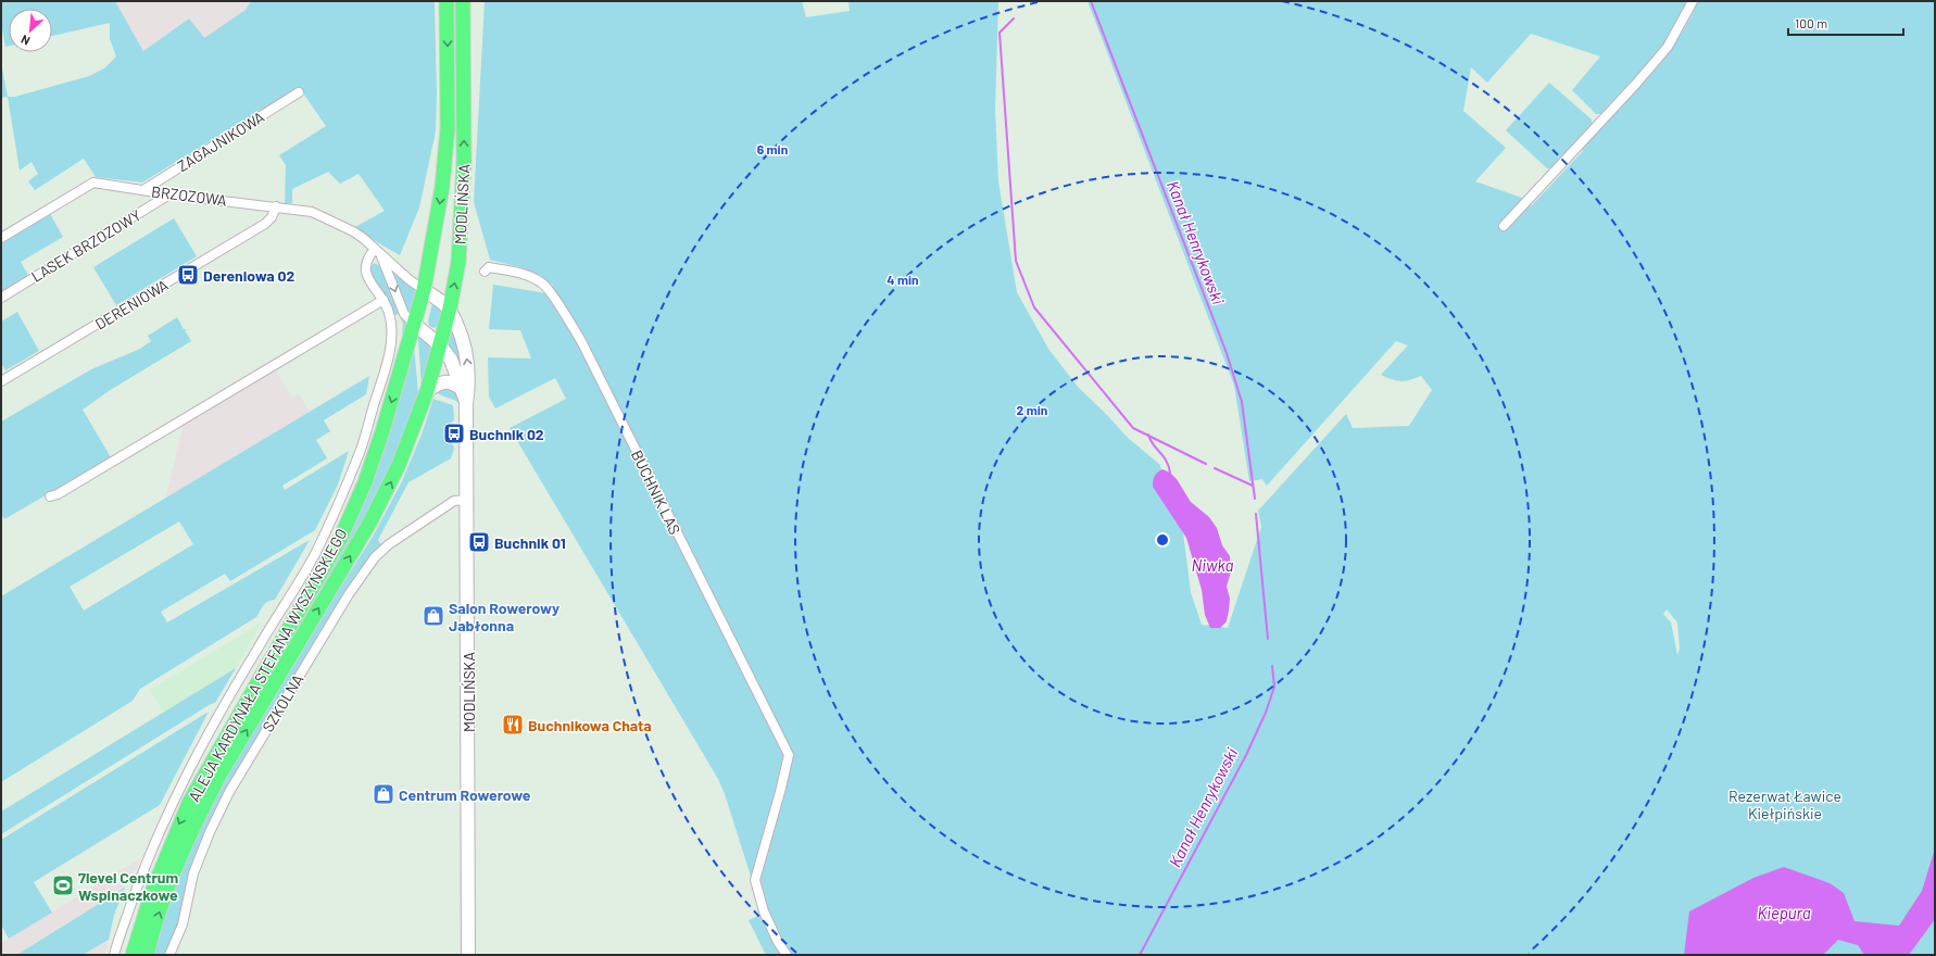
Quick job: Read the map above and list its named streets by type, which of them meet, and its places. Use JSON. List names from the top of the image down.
{
  "streets": {
    "main road": ["MODLIŃSKA", "ALEJA KARDYNAŁA STEFANA WYSZYŃSKIEGO"],
    "street": [
      "ZAGAJNIKOWA",
      "BRZOZOWA",
      "LASEK BRZOZOWY",
      "DERENIOWA",
      "BUCHNIK LAS",
      "SZKOLNA"
    ]
  },
  "crossings": [
    ["ZAGAJNIKOWA", "BRZOZOWA"],
    ["BRZOZOWA", "MODLIŃSKA"],
    ["BRZOZOWA", "LASEK BRZOZOWY"],
    ["BRZOZOWA", "DERENIOWA"],
    ["BRZOZOWA", "ALEJA KARDYNAŁA STEFANA WYSZYŃSKIEGO"],
    ["MODLIŃSKA", "ALEJA KARDYNAŁA STEFANA WYSZYŃSKIEGO"],
    ["MODLIŃSKA", "SZKOLNA"]
  ],
  "water": ["Kanał Henrykowski", "Niwka", "Kiepura"],
  "parks": ["Rezerwat Ławice Kiełpińskie"],
  "places": {
    "bus stop": ["Dereniowa 02", "Buchnik 02", "Buchnik 01"],
    "shop": ["Salon Rowerowy Jabłonna", "Centrum Rowerowe"],
    "restaurant": ["Buchnikowa Chata"],
    "sports": ["7level Centrum Wspinaczkowe"]
  },
  "scale_bar": "100 m",
  "north": "bottom left",
  "rings": ["6 min", "4 min", "2 min"]
}
